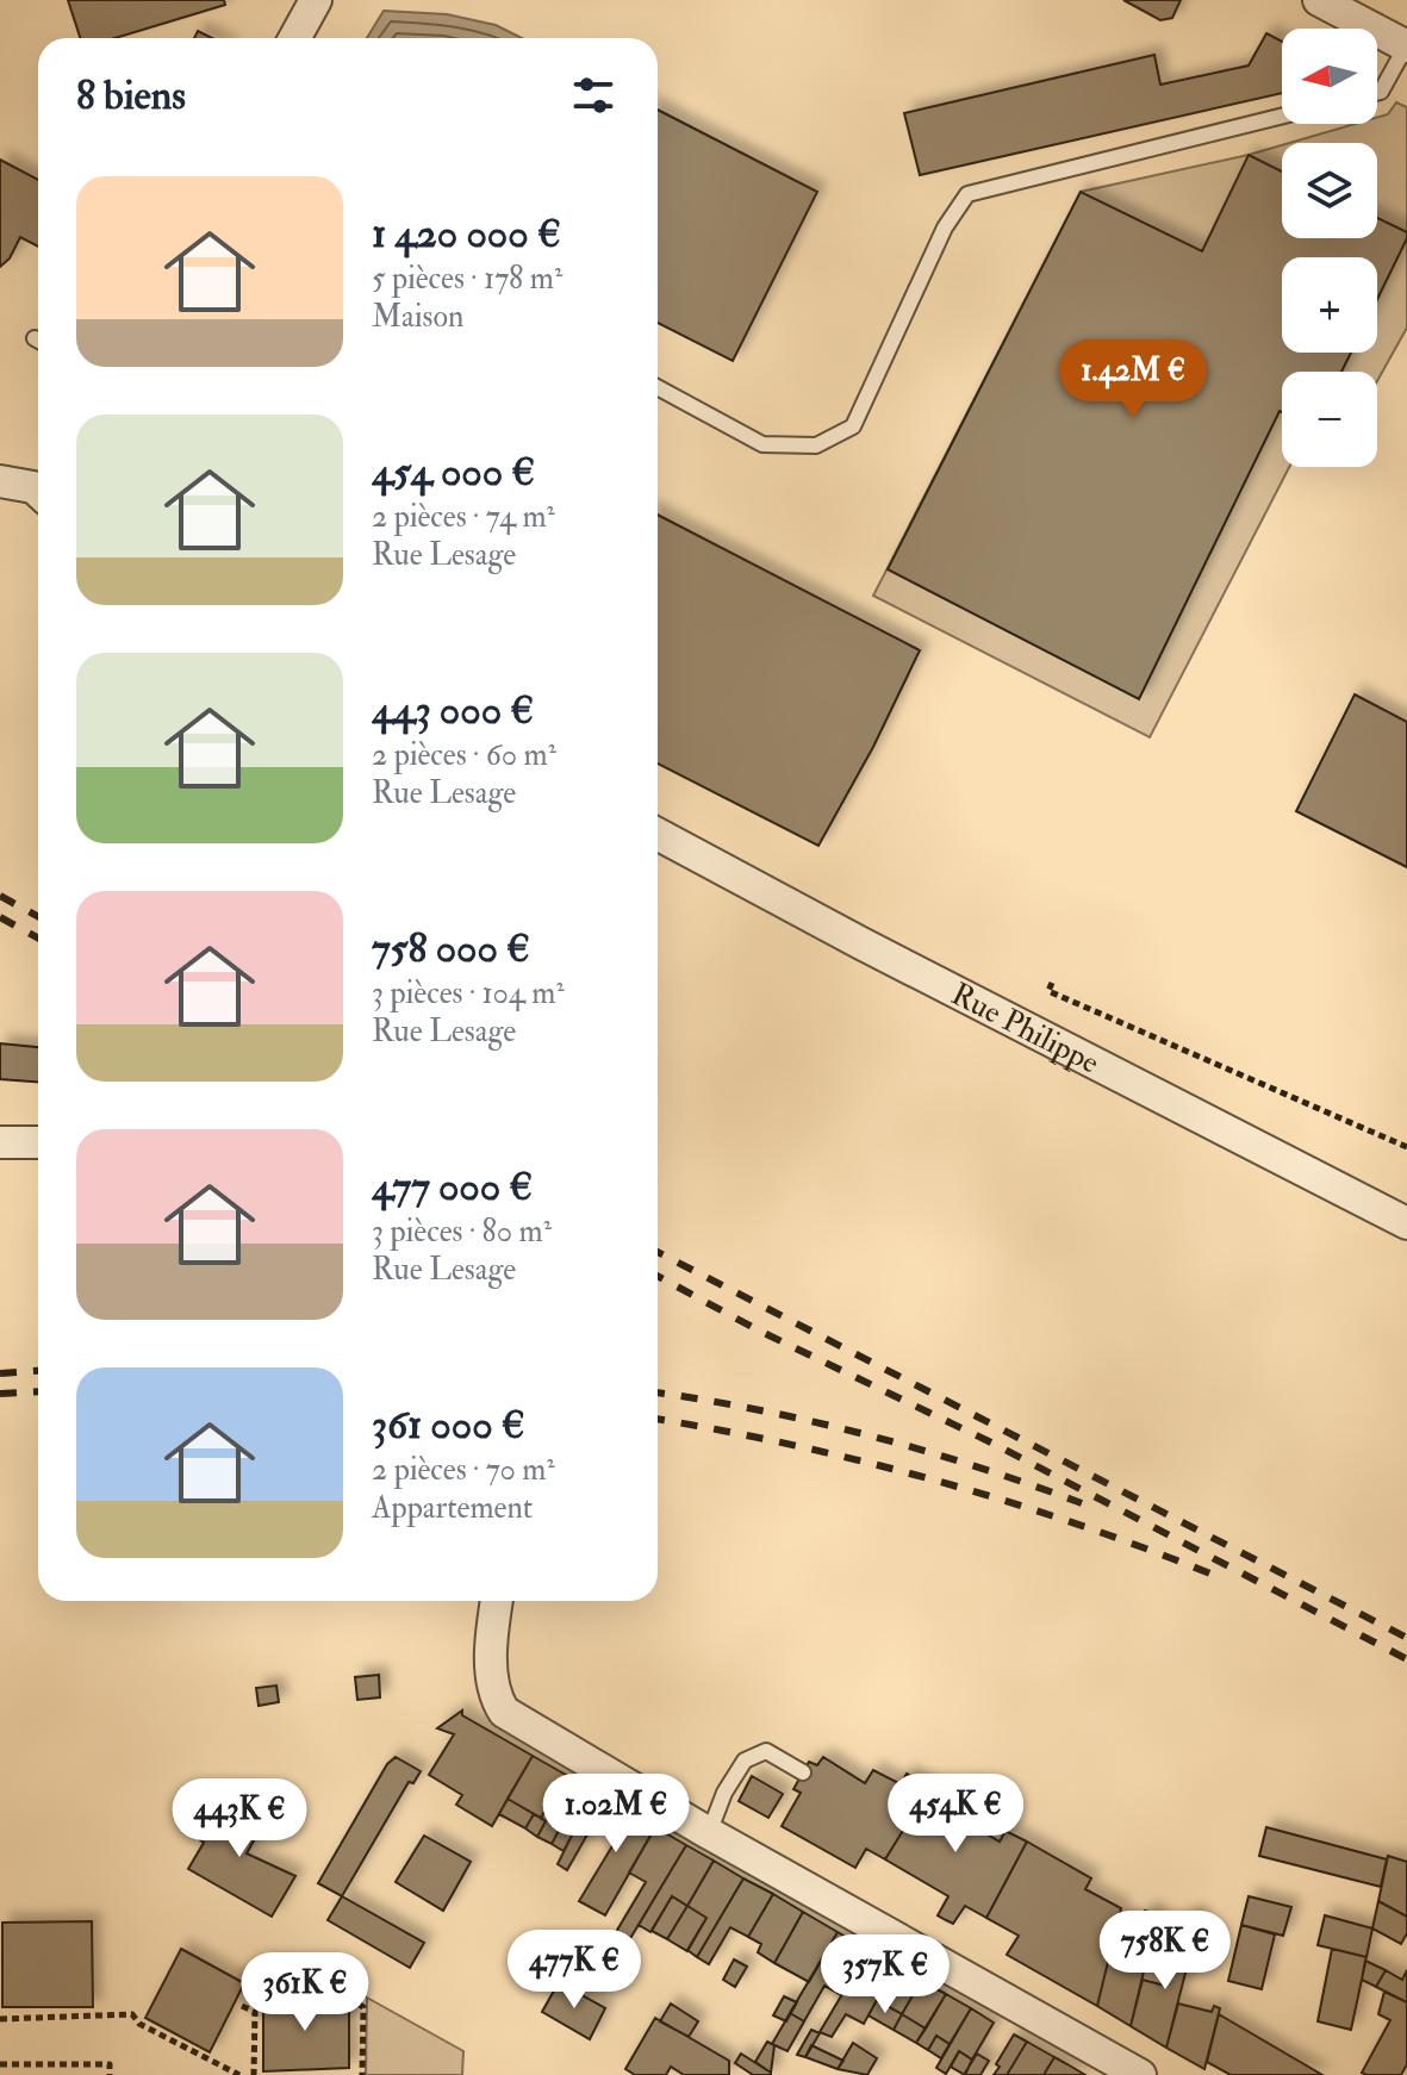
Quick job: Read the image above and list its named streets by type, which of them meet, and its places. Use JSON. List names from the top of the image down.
{
  "streets": {
    "street": ["Rue Philippe"]
  },
  "north": "left",
  "page": {
    "map_buttons": ["+", "−"],
    "heading": "8 biens",
    "list": [
      {
        "name": "1 420 000 €",
        "note": "5 pièces · 178 m² · Maison"
      },
      {
        "name": "454 000 €",
        "note": "2 pièces · 74 m² · Rue Lesage"
      },
      {
        "name": "443 000 €",
        "note": "2 pièces · 60 m² · Rue Lesage"
      },
      {
        "name": "758 000 €",
        "note": "3 pièces · 104 m² · Rue Lesage"
      },
      {
        "name": "477 000 €",
        "note": "3 pièces · 80 m² · Rue Lesage"
      },
      {
        "name": "361 000 €",
        "note": "2 pièces · 70 m² · Appartement"
      }
    ],
    "price": [
      "1.42M €",
      "1.02M €",
      "454K €",
      "443K €",
      "758K €",
      "477K €",
      "357K €",
      "361K €"
    ]
  }
}
